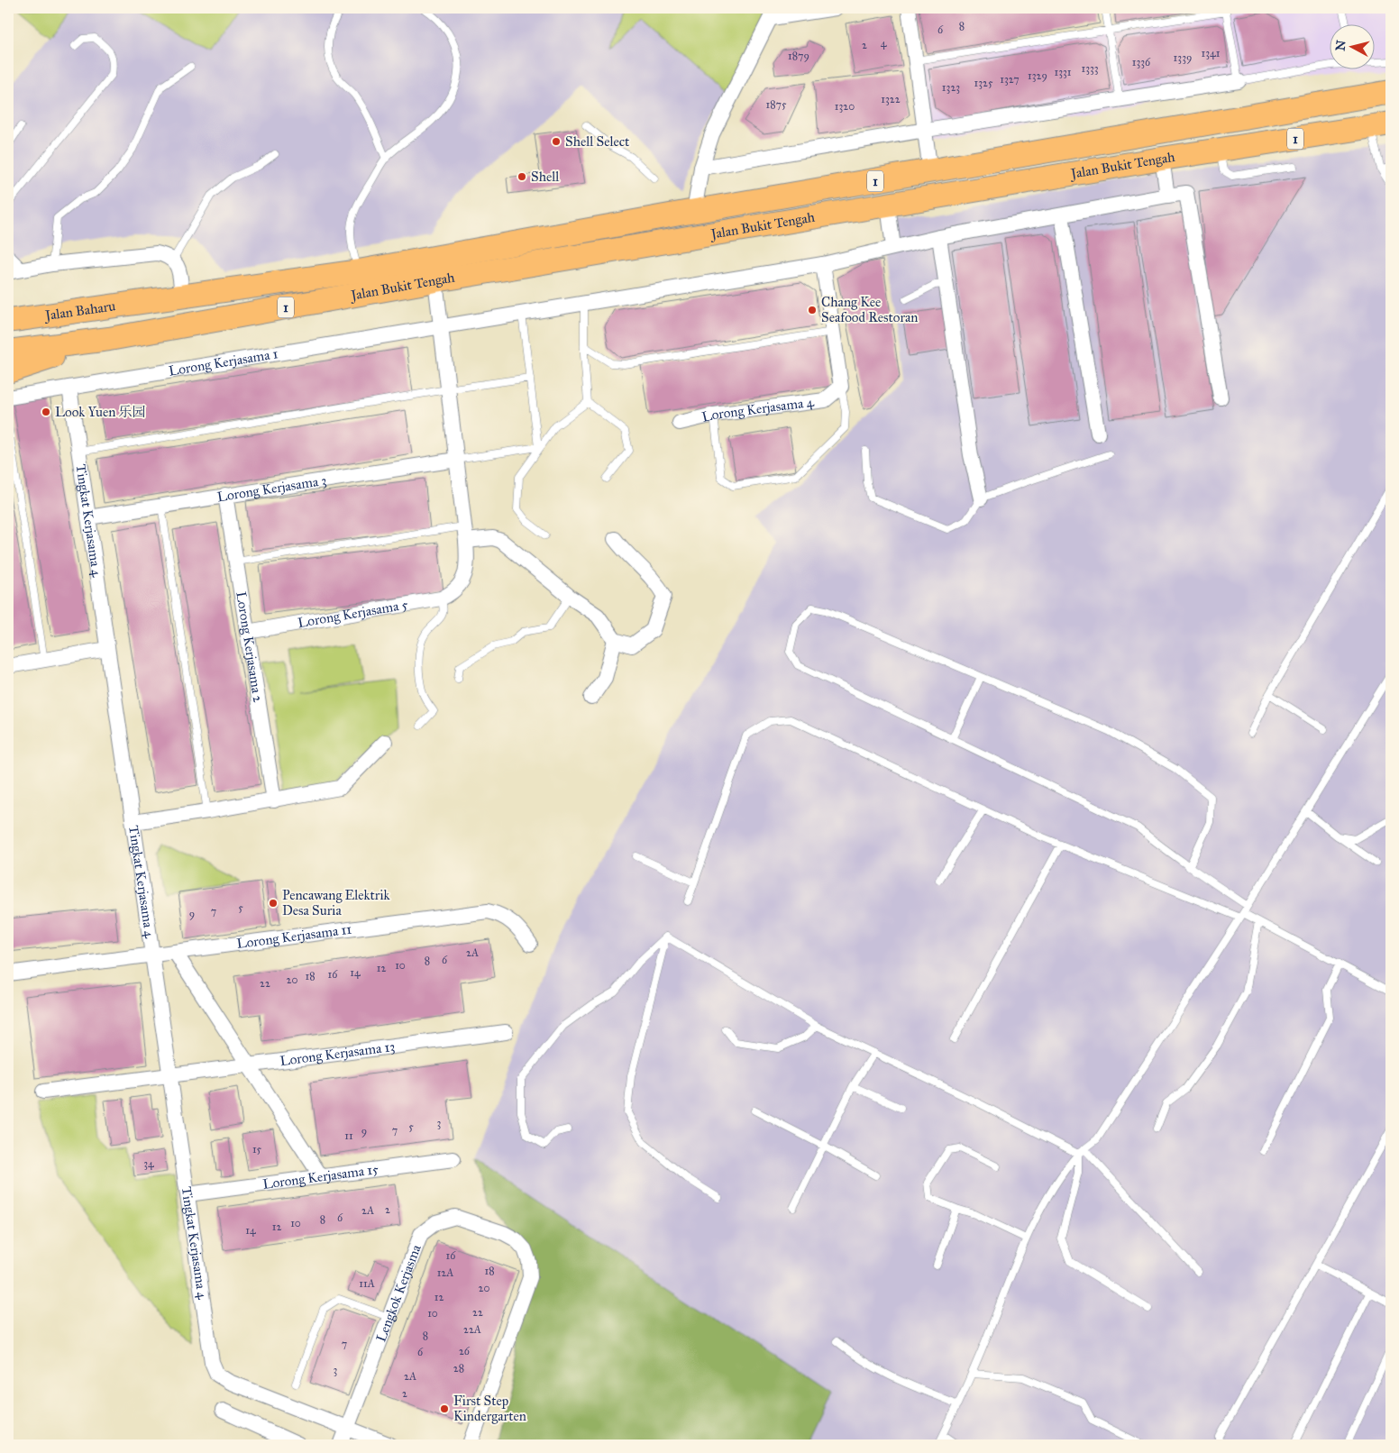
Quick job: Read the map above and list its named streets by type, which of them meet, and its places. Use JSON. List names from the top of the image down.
{
  "streets": {
    "highway": ["1", "Jalan Bukit Tengah", "Jalan Baharu"],
    "street": [
      "Lorong Kerjasama 1",
      "Lorong Kerjasama 4",
      "Lorong Kerjasama 3",
      "Tingkat Kerjasama 4",
      "Lorong Kerjasama 5",
      "Lorong Kerjasama 2",
      "Lorong Kerjasama 11",
      "Lorong Kerjasama 13",
      "Lorong Kerjasama 15",
      "Lengkok Kerjasma"
    ]
  },
  "crossings": [
    ["1", "Jalan Bukit Tengah"],
    ["Jalan Bukit Tengah", "Jalan Baharu"],
    ["Lorong Kerjasama 1", "Tingkat Kerjasama 4"],
    ["Lorong Kerjasama 3", "Tingkat Kerjasama 4"],
    ["Lorong Kerjasama 3", "Lorong Kerjasama 2"],
    ["Tingkat Kerjasama 4", "Lorong Kerjasama 11"],
    ["Tingkat Kerjasama 4", "Lorong Kerjasama 13"],
    ["Tingkat Kerjasama 4", "Lorong Kerjasama 15"],
    ["Tingkat Kerjasama 4", "Lengkok Kerjasma"],
    ["Lorong Kerjasama 5", "Lorong Kerjasama 2"]
  ],
  "places": [
    "Shell Select",
    "Shell",
    "Chang Kee Seafood Restoran",
    "Look Yuen 乐园",
    "Pencawang Elektrik Desa Suria",
    "First Step Kindergarten"
  ],
  "house_numbers": [
    "8",
    "6",
    "4",
    "2",
    "1341",
    "1879",
    "1339",
    "1336",
    "1333",
    "1331",
    "1329",
    "1327",
    "1325",
    "1323",
    "1322",
    "1875",
    "1320",
    "5",
    "7",
    "9",
    "2A",
    "6",
    "8",
    "10",
    "12",
    "14",
    "16",
    "18",
    "20",
    "22",
    "3",
    "5",
    "7",
    "9",
    "11",
    "15",
    "34",
    "2",
    "2A",
    "6",
    "8",
    "10",
    "12",
    "14",
    "16",
    "18",
    "12A",
    "11A",
    "20",
    "12",
    "22",
    "10",
    "22A",
    "8",
    "7",
    "26",
    "6",
    "28",
    "3",
    "2A",
    "2"
  ],
  "north": "left"
}
